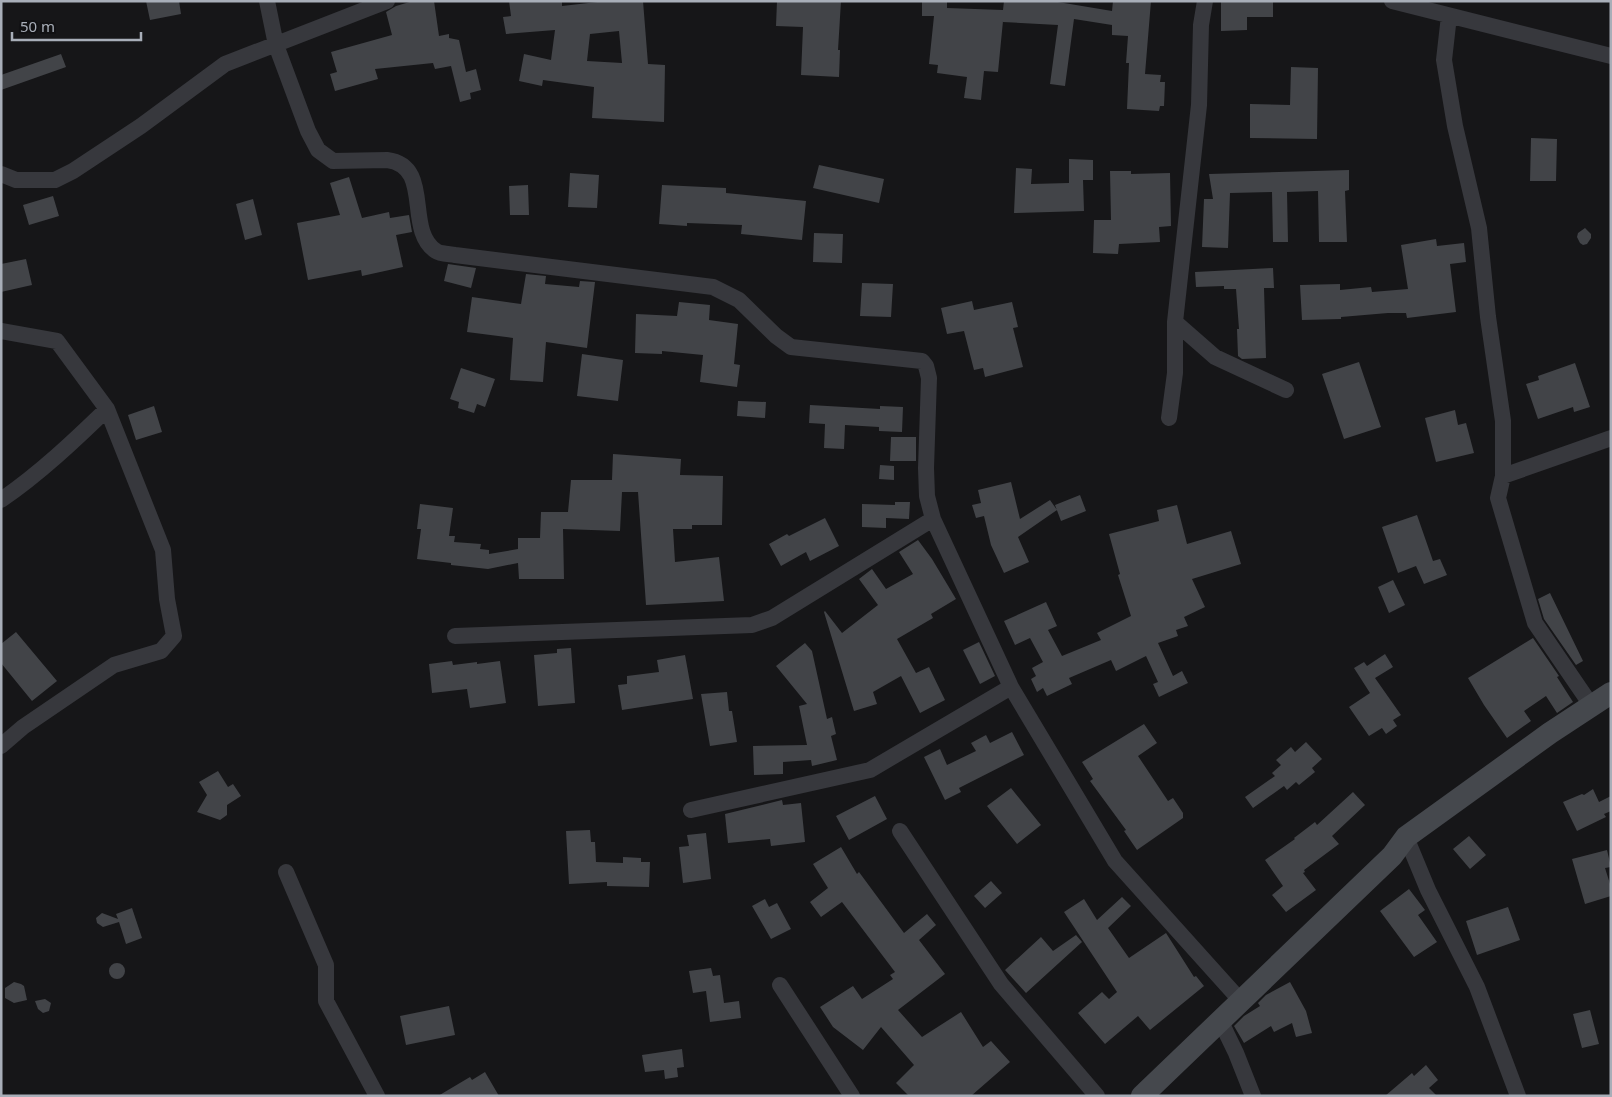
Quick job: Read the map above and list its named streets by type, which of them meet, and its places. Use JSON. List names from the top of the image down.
{
  "scale_bar": "50 m"
}
